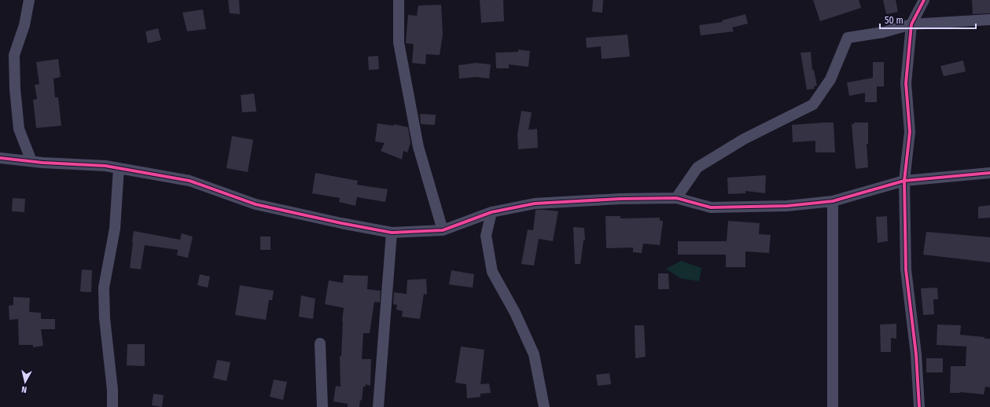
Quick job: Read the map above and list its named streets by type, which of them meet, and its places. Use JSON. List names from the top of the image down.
{
  "scale_bar": "50 m",
  "north": "bottom"
}
